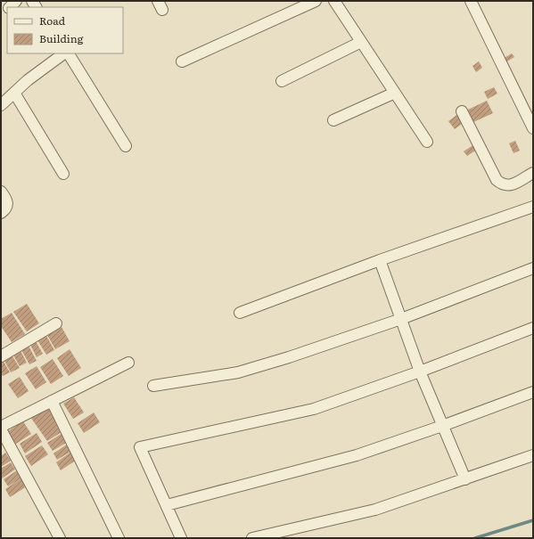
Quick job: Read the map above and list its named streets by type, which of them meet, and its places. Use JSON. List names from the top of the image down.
{
  "legend": ["Road", "Building"]
}
